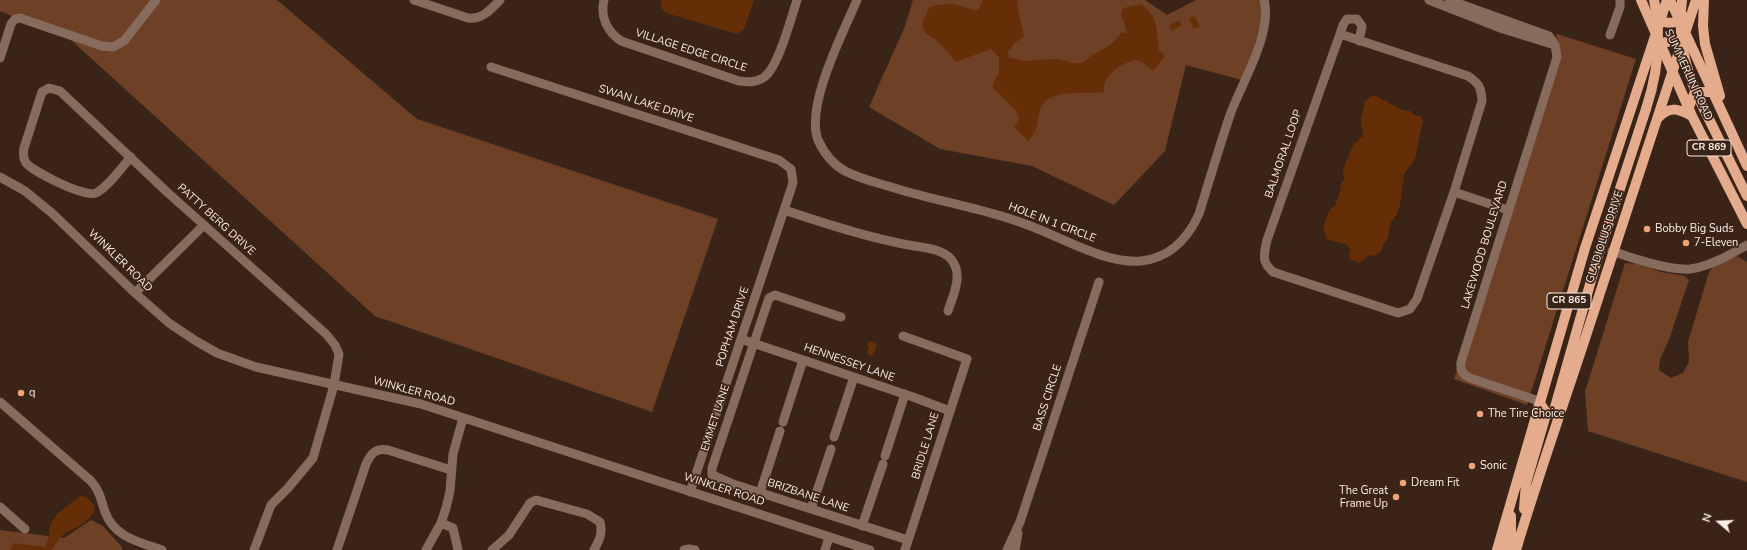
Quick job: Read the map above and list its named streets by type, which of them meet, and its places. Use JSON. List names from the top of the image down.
{
  "streets": {
    "main road": [
      "SUMMERLIN ROAD",
      "CR 869",
      "GLADIOLUS DRIVE",
      "CR 865"
    ],
    "street": [
      "VILLAGE EDGE CIRCLE",
      "SWAN LAKE DRIVE",
      "BALMORAL LOOP",
      "PATTY BERG DRIVE",
      "HOLE IN 1 CIRCLE",
      "LAKEWOOD BOULEVARD",
      "WINKLER ROAD",
      "POPHAM DRIVE",
      "HENNESSEY LANE",
      "BASS CIRCLE",
      "EMMET LANE",
      "BRIDLE LANE",
      "BRIZBANE LANE"
    ]
  },
  "crossings": [
    ["SUMMERLIN ROAD", "GLADIOLUS DRIVE"],
    ["SWAN LAKE DRIVE", "POPHAM DRIVE"],
    ["PATTY BERG DRIVE", "WINKLER ROAD"],
    ["GLADIOLUS DRIVE", "LAKEWOOD BOULEVARD"],
    ["WINKLER ROAD", "POPHAM DRIVE"],
    ["POPHAM DRIVE", "HENNESSEY LANE"],
    ["HENNESSEY LANE", "EMMET LANE"],
    ["HENNESSEY LANE", "BRIDLE LANE"],
    ["EMMET LANE", "BRIZBANE LANE"],
    ["BRIDLE LANE", "BRIZBANE LANE"]
  ],
  "places": [
    "Bobby Big Suds",
    "7-Eleven",
    "q",
    "The Tire Choice",
    "Sonic",
    "Dream Fit",
    "The Great Frame Up"
  ],
  "north": "left"
}
